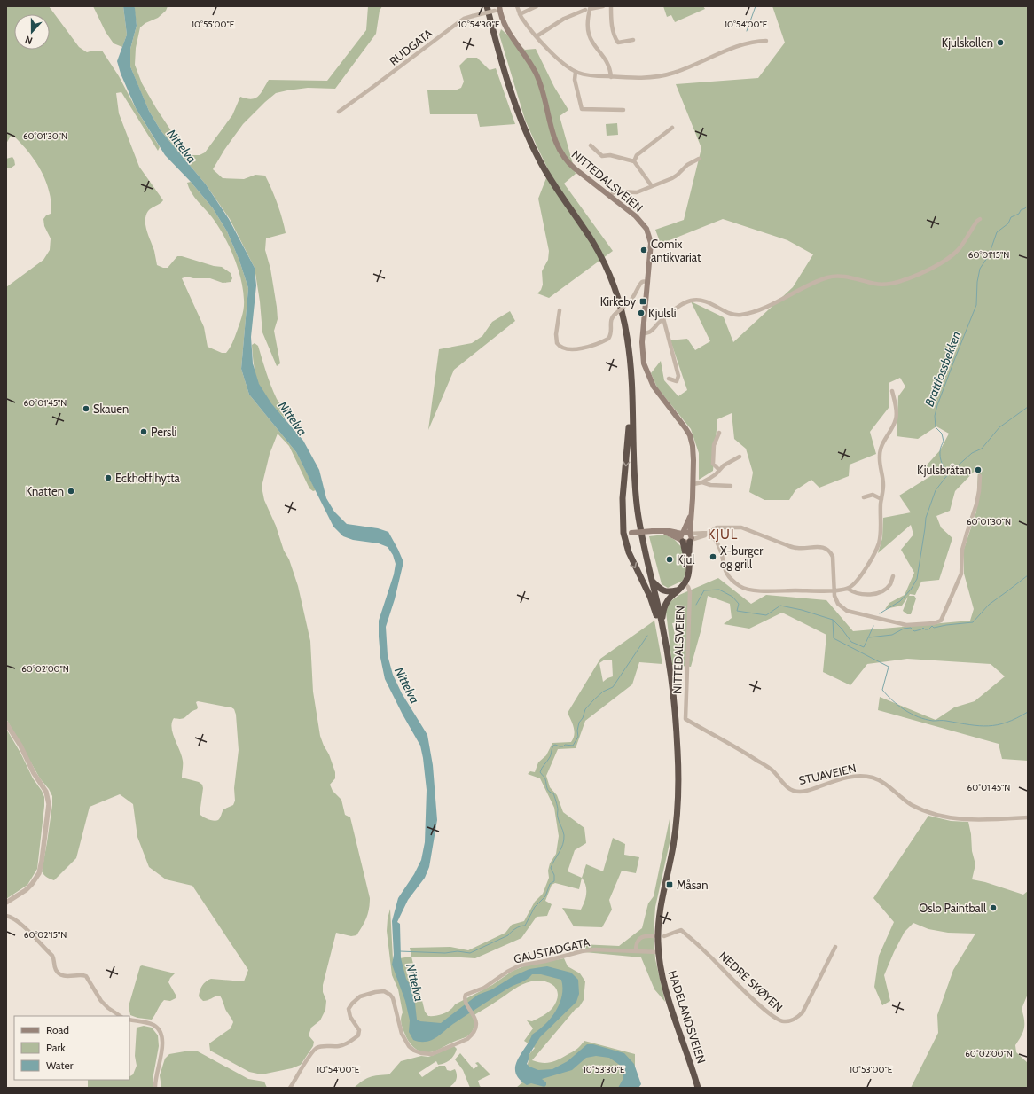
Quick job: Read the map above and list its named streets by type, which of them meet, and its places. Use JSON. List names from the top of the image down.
{
  "streets": {
    "highway": ["HADELANDSVEIEN"],
    "main road": ["NITTEDALSVEIEN"],
    "street": [
      "RUDGATA",
      "STUAVEIEN",
      "GAUSTADGATA",
      "NEDRE SKØYEN"
    ]
  },
  "crossings": [
    ["RUDGATA", "NITTEDALSVEIEN"],
    ["NITTEDALSVEIEN", "STUAVEIEN"],
    ["GAUSTADGATA", "HADELANDSVEIEN"]
  ],
  "districts": ["KJUL"],
  "water": ["Nittelva", "Brattfossbekken"],
  "places": {
    "other": [
      "Kjulskollen",
      "Comix antikvariat",
      "Kjulsli",
      "Skauen",
      "Persli",
      "Kjulsbråtan",
      "Eckhoff hytta",
      "Knatten",
      "X-burger og grill",
      "Kjul",
      "Oslo Paintball"
    ],
    "transit": ["Kirkeby", "Måsan"]
  },
  "legend": ["Road", "Park", "Water"],
  "north": "bottom",
  "coordinates": [
    "10°54'30\"E",
    "10°54'00\"E",
    "10°55'00\"E",
    "60°01'30\"N",
    "60°01'15\"N",
    "60°01'45\"N",
    "60°02'00\"N",
    "60°02'15\"N",
    "10°53'30\"E",
    "10°53'00\"E"
  ]
}
